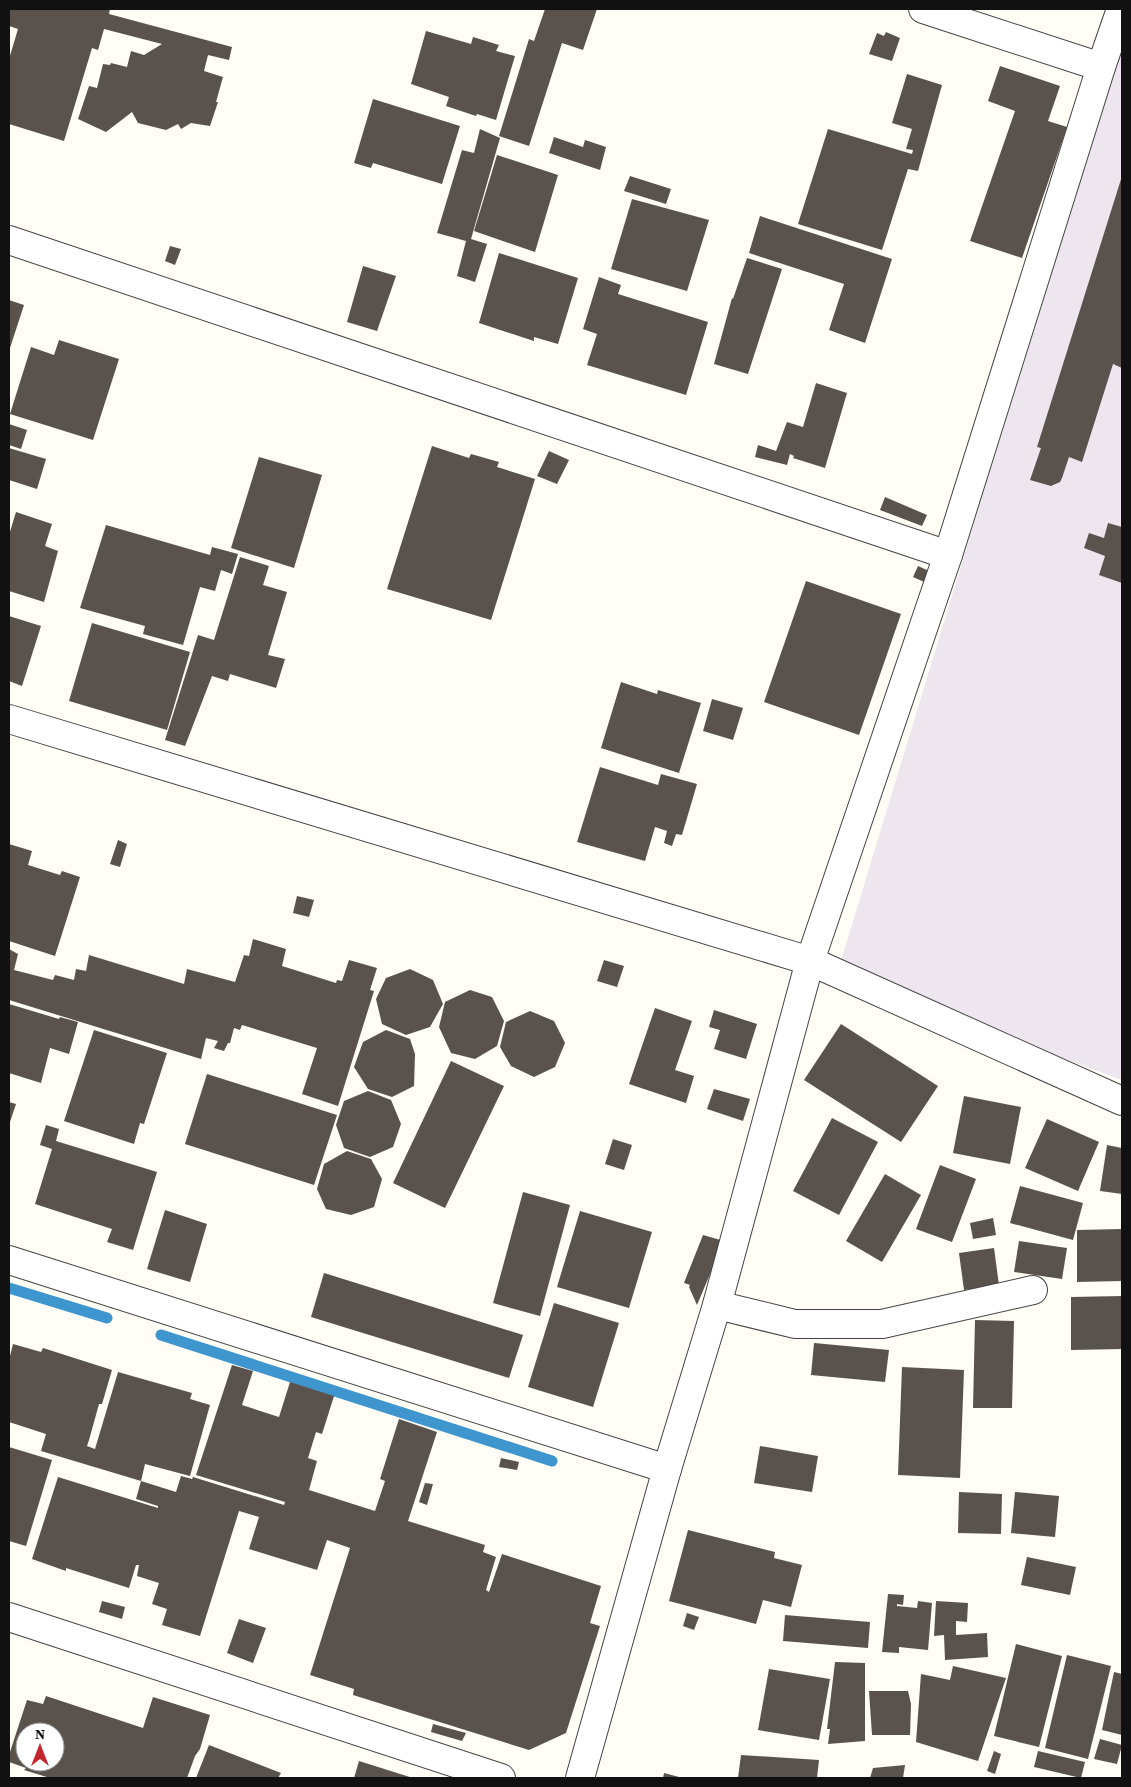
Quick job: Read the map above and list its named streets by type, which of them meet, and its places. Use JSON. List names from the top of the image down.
{
  "north": "top"
}
